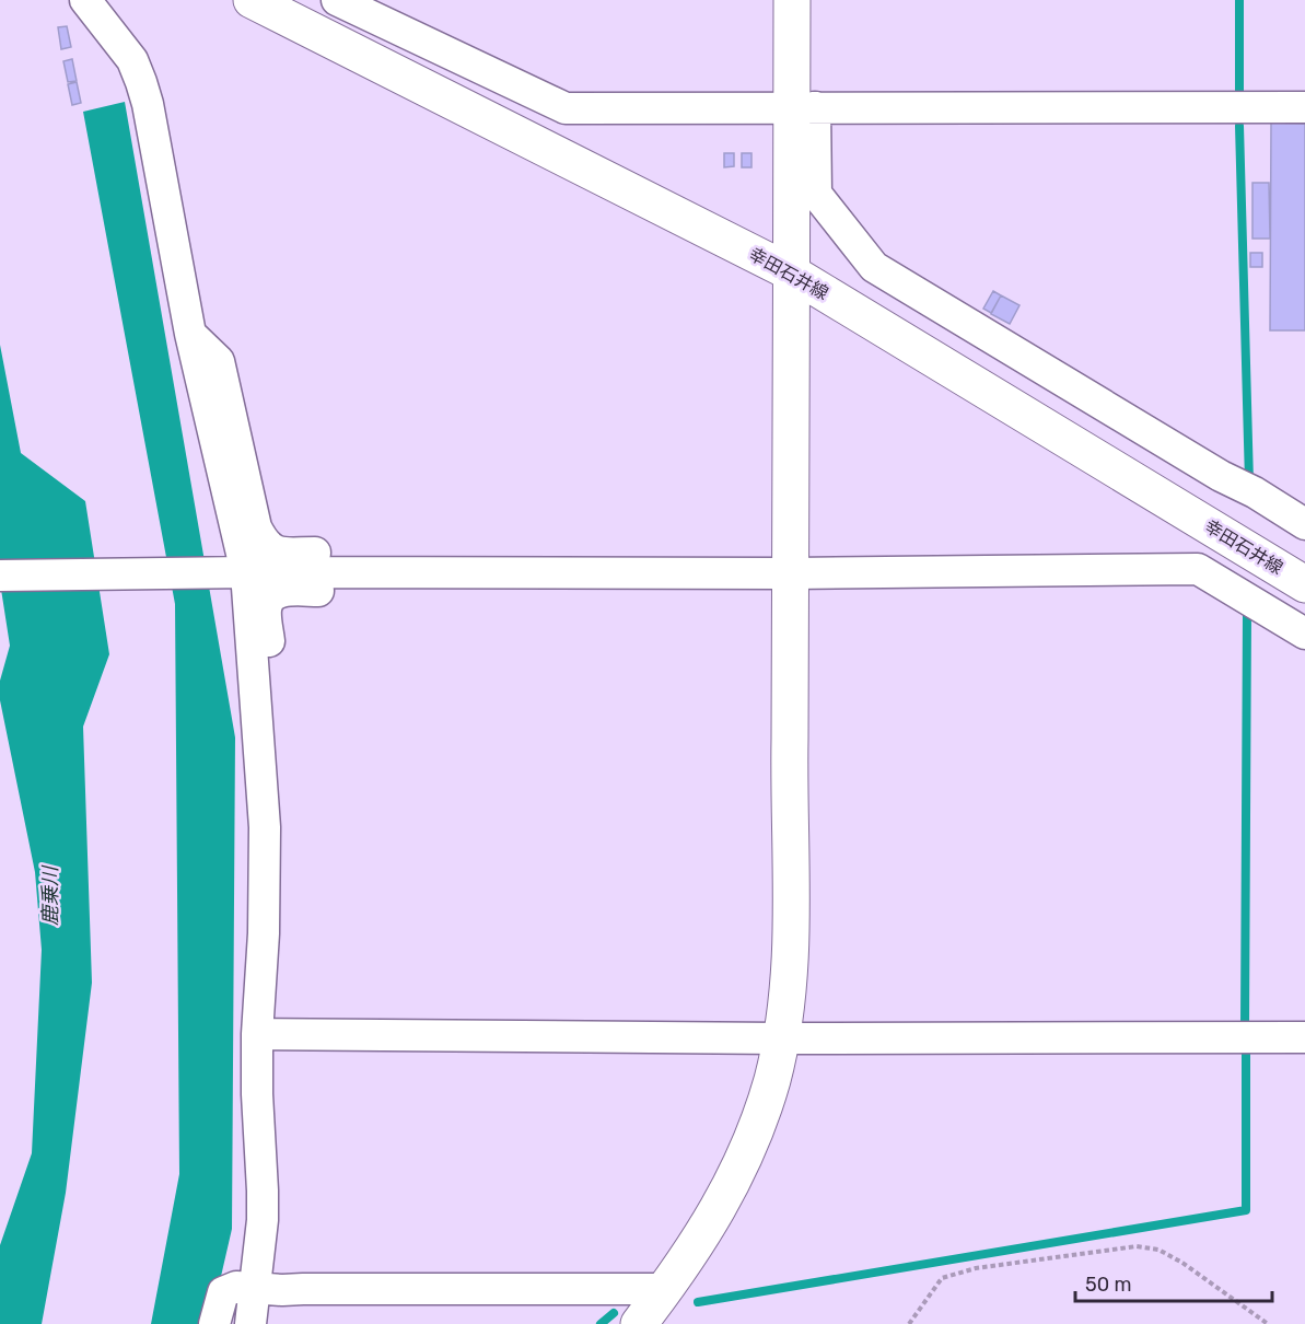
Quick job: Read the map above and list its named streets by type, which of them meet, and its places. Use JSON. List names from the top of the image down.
{
  "streets": {
    "street": ["幸田石井線"]
  },
  "water": ["鹿乗川"],
  "scale_bar": "50 m"
}
